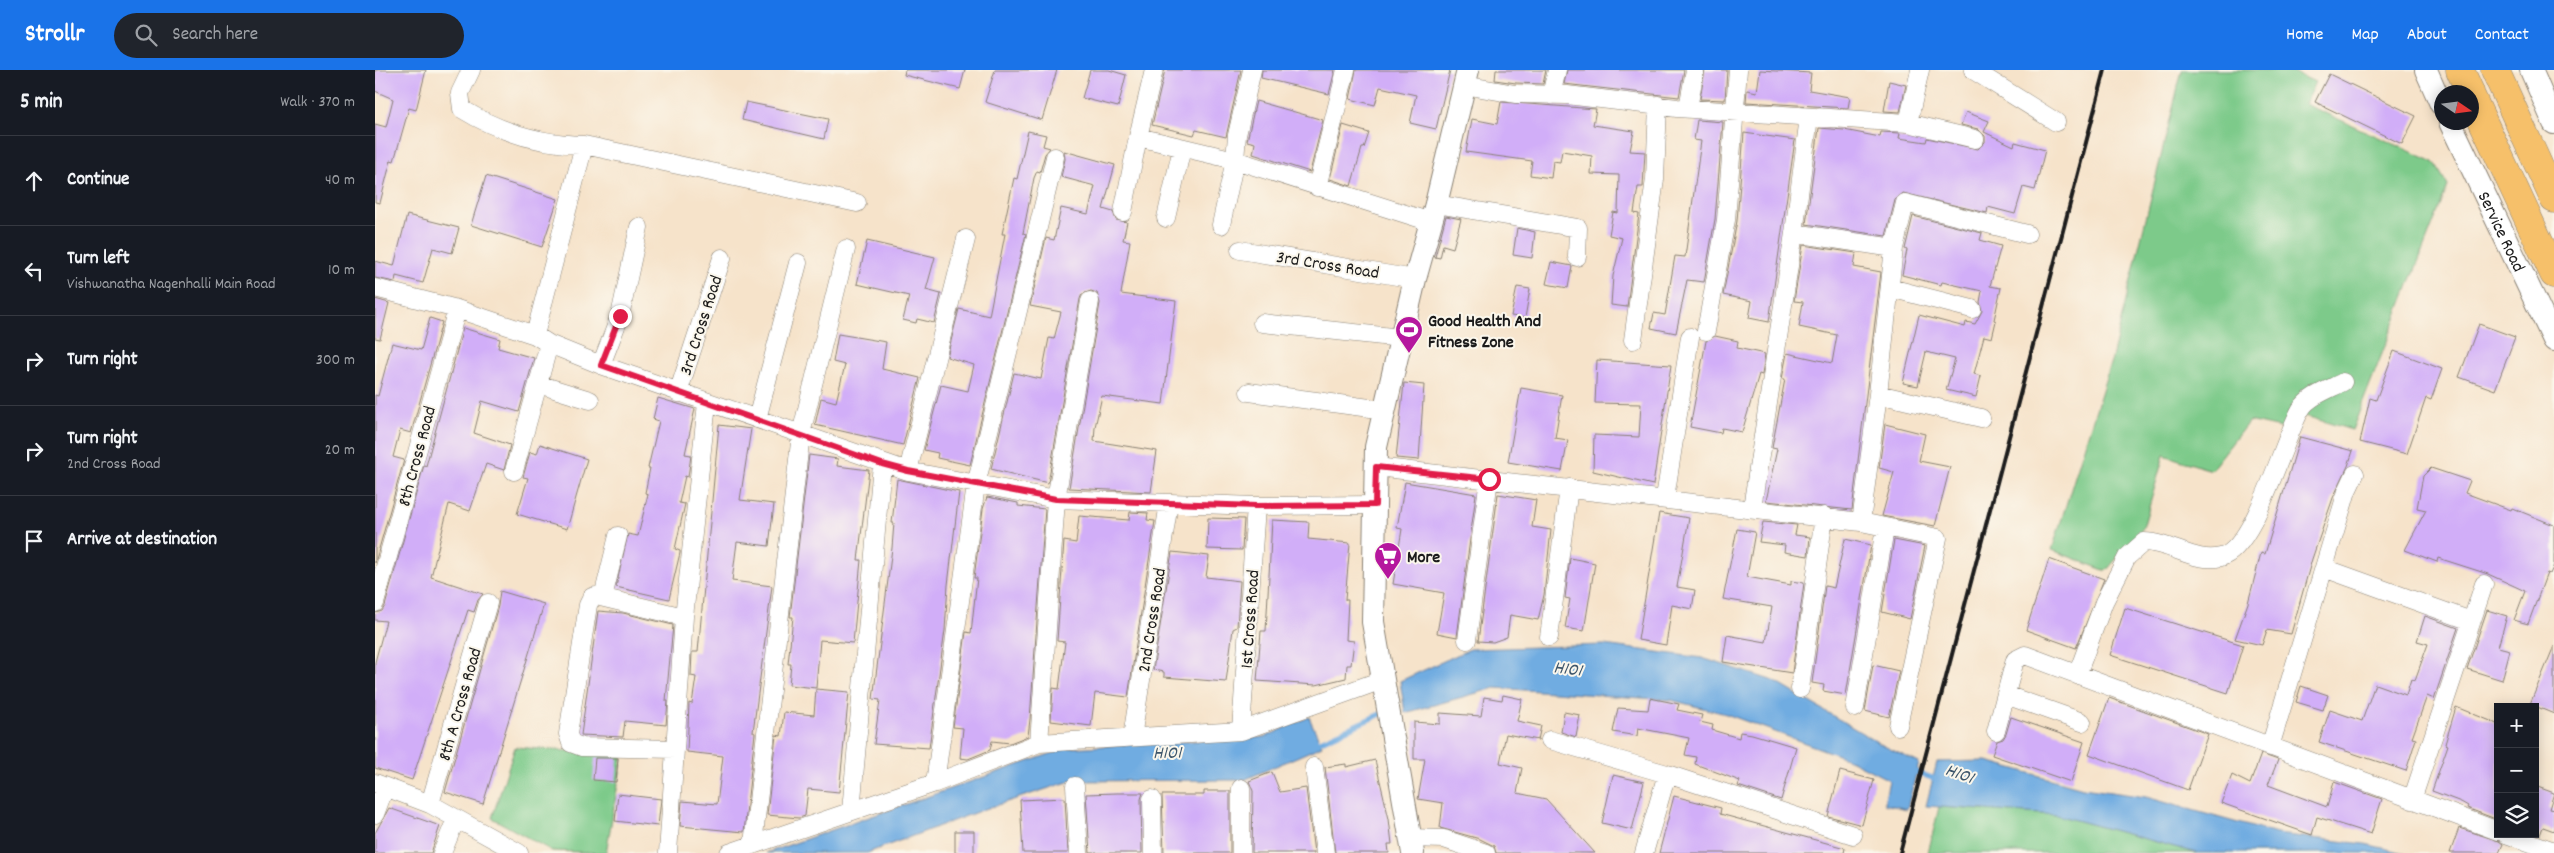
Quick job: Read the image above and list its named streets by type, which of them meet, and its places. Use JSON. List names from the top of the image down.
{
  "streets": {
    "street": [
      "Service Road",
      "3rd Cross Road",
      "8th Cross Road",
      "1st Cross Road",
      "2nd Cross Road",
      "8th A Cross Road"
    ]
  },
  "water": ["H101"],
  "places": {
    "sports": ["Good Health And Fitness Zone"],
    "supermarket": ["More"]
  },
  "north": "right",
  "page": {
    "header": "Strollr",
    "search": "Search here",
    "nav": [
      "Home",
      "Map",
      "About",
      "Contact"
    ],
    "heading": ["5 min", "Walk · 370 m"],
    "list": [
      ["Continue", "40 m"],
      ["Turn left", "Vishwanatha Nagenhalli Main Road", "10 m"],
      ["Turn right", "300 m"],
      ["Turn right", "2nd Cross Road", "20 m"],
      "Arrive at destination"
    ],
    "map_buttons": ["+", "−"]
  }
}
